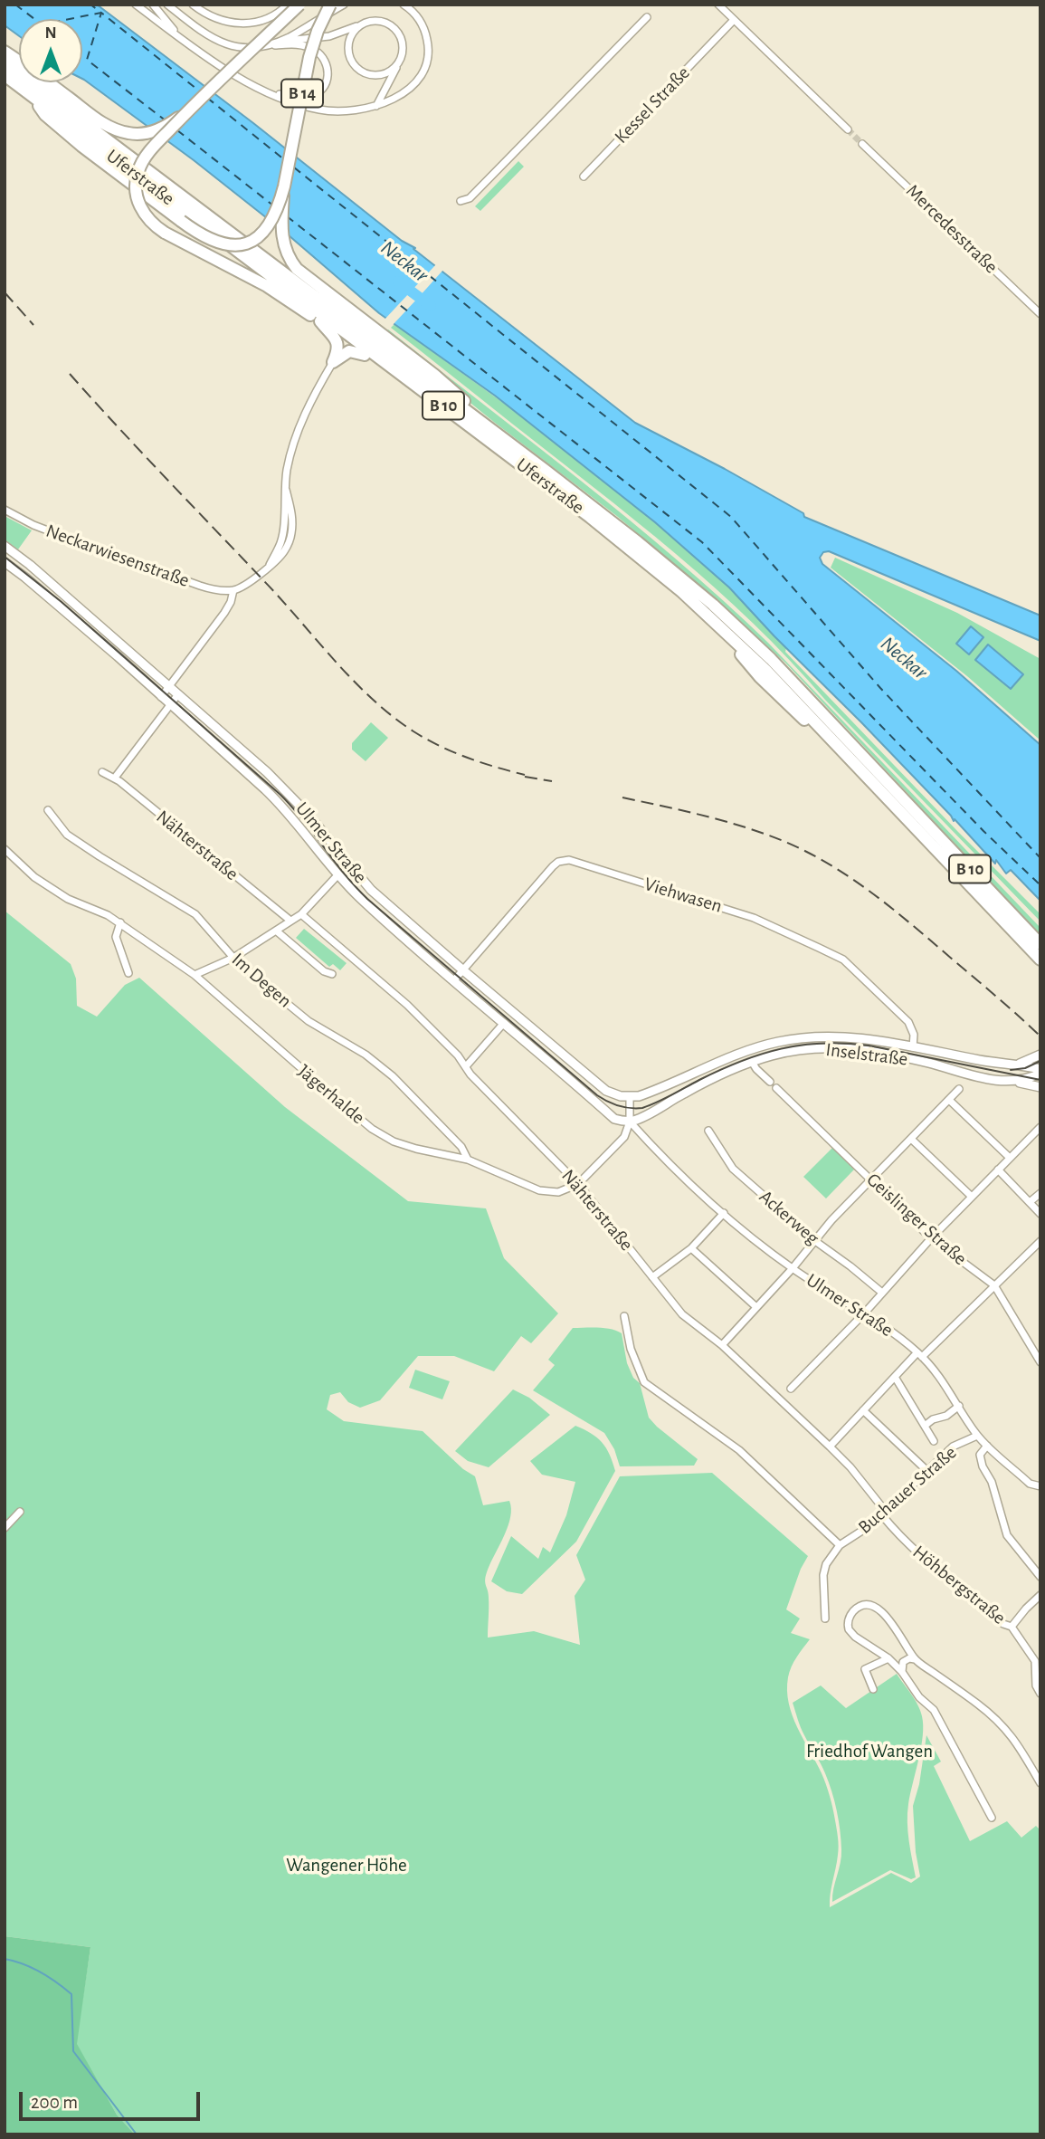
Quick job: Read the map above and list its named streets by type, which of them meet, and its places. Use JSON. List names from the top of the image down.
{
  "streets": {
    "highway": ["B 14", "Uferstraße", "B 10"],
    "street": [
      "Kessel Straße",
      "Mercedesstraße",
      "Neckarwiesenstraße",
      "Ulmer Straße",
      "Nähterstraße",
      "Viehwasen",
      "Im Degen",
      "Inselstraße",
      "Jägerhalde",
      "Ackerweg",
      "Geislinger Straße",
      "Buchauer Straße",
      "Höhbergstraße"
    ]
  },
  "crossings": [
    ["B 14", "Uferstraße"],
    ["Ulmer Straße", "Viehwasen"],
    ["Ulmer Straße", "Inselstraße"],
    ["Ulmer Straße", "Buchauer Straße"],
    ["Nähterstraße", "Jägerhalde"],
    ["Nähterstraße", "Buchauer Straße"],
    ["Nähterstraße", "Höhbergstraße"],
    ["Viehwasen", "Inselstraße"],
    ["Im Degen", "Jägerhalde"],
    ["Buchauer Straße", "Höhbergstraße"]
  ],
  "water": ["Neckar"],
  "parks": ["Friedhof Wangen", "Wangener Höhe"],
  "scale_bar": "200 m",
  "north": "top"
}
